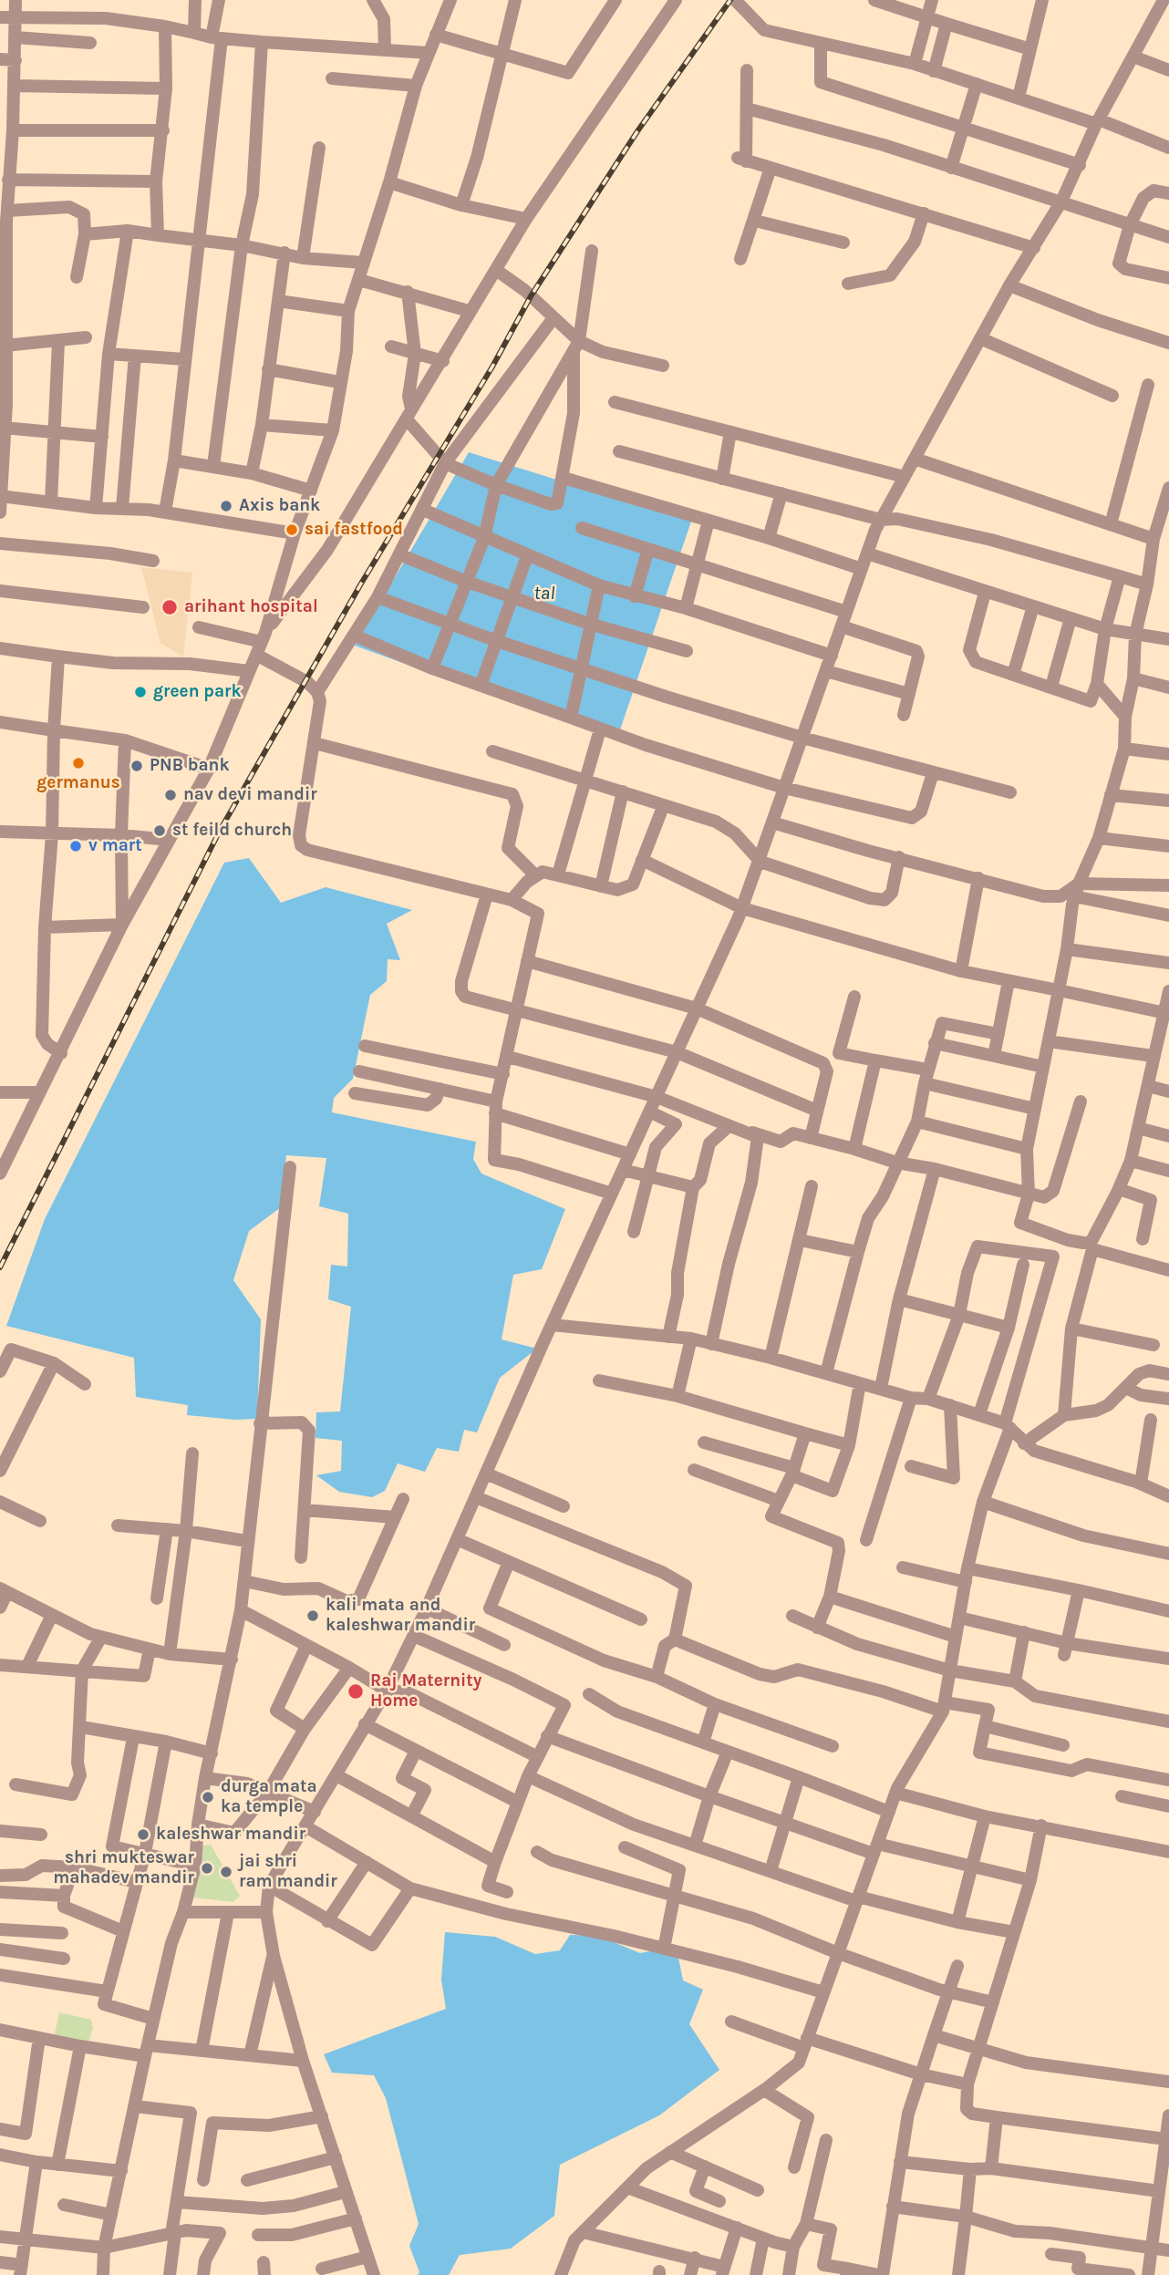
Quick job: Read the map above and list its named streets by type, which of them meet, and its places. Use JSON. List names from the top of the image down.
{
  "water": ["tal"],
  "places": [
    "Axis bank",
    "sai fastfood",
    "arihant hospital",
    "green park",
    "germanus",
    "PNB bank",
    "nav devi mandir",
    "st feild church",
    "v mart",
    "kali mata and kaleshwar mandir",
    "Raj Maternity Home",
    "durga mata ka temple",
    "kaleshwar mandir",
    "shri mukteswar mahadev mandir",
    "jai shri ram mandir"
  ]
}
